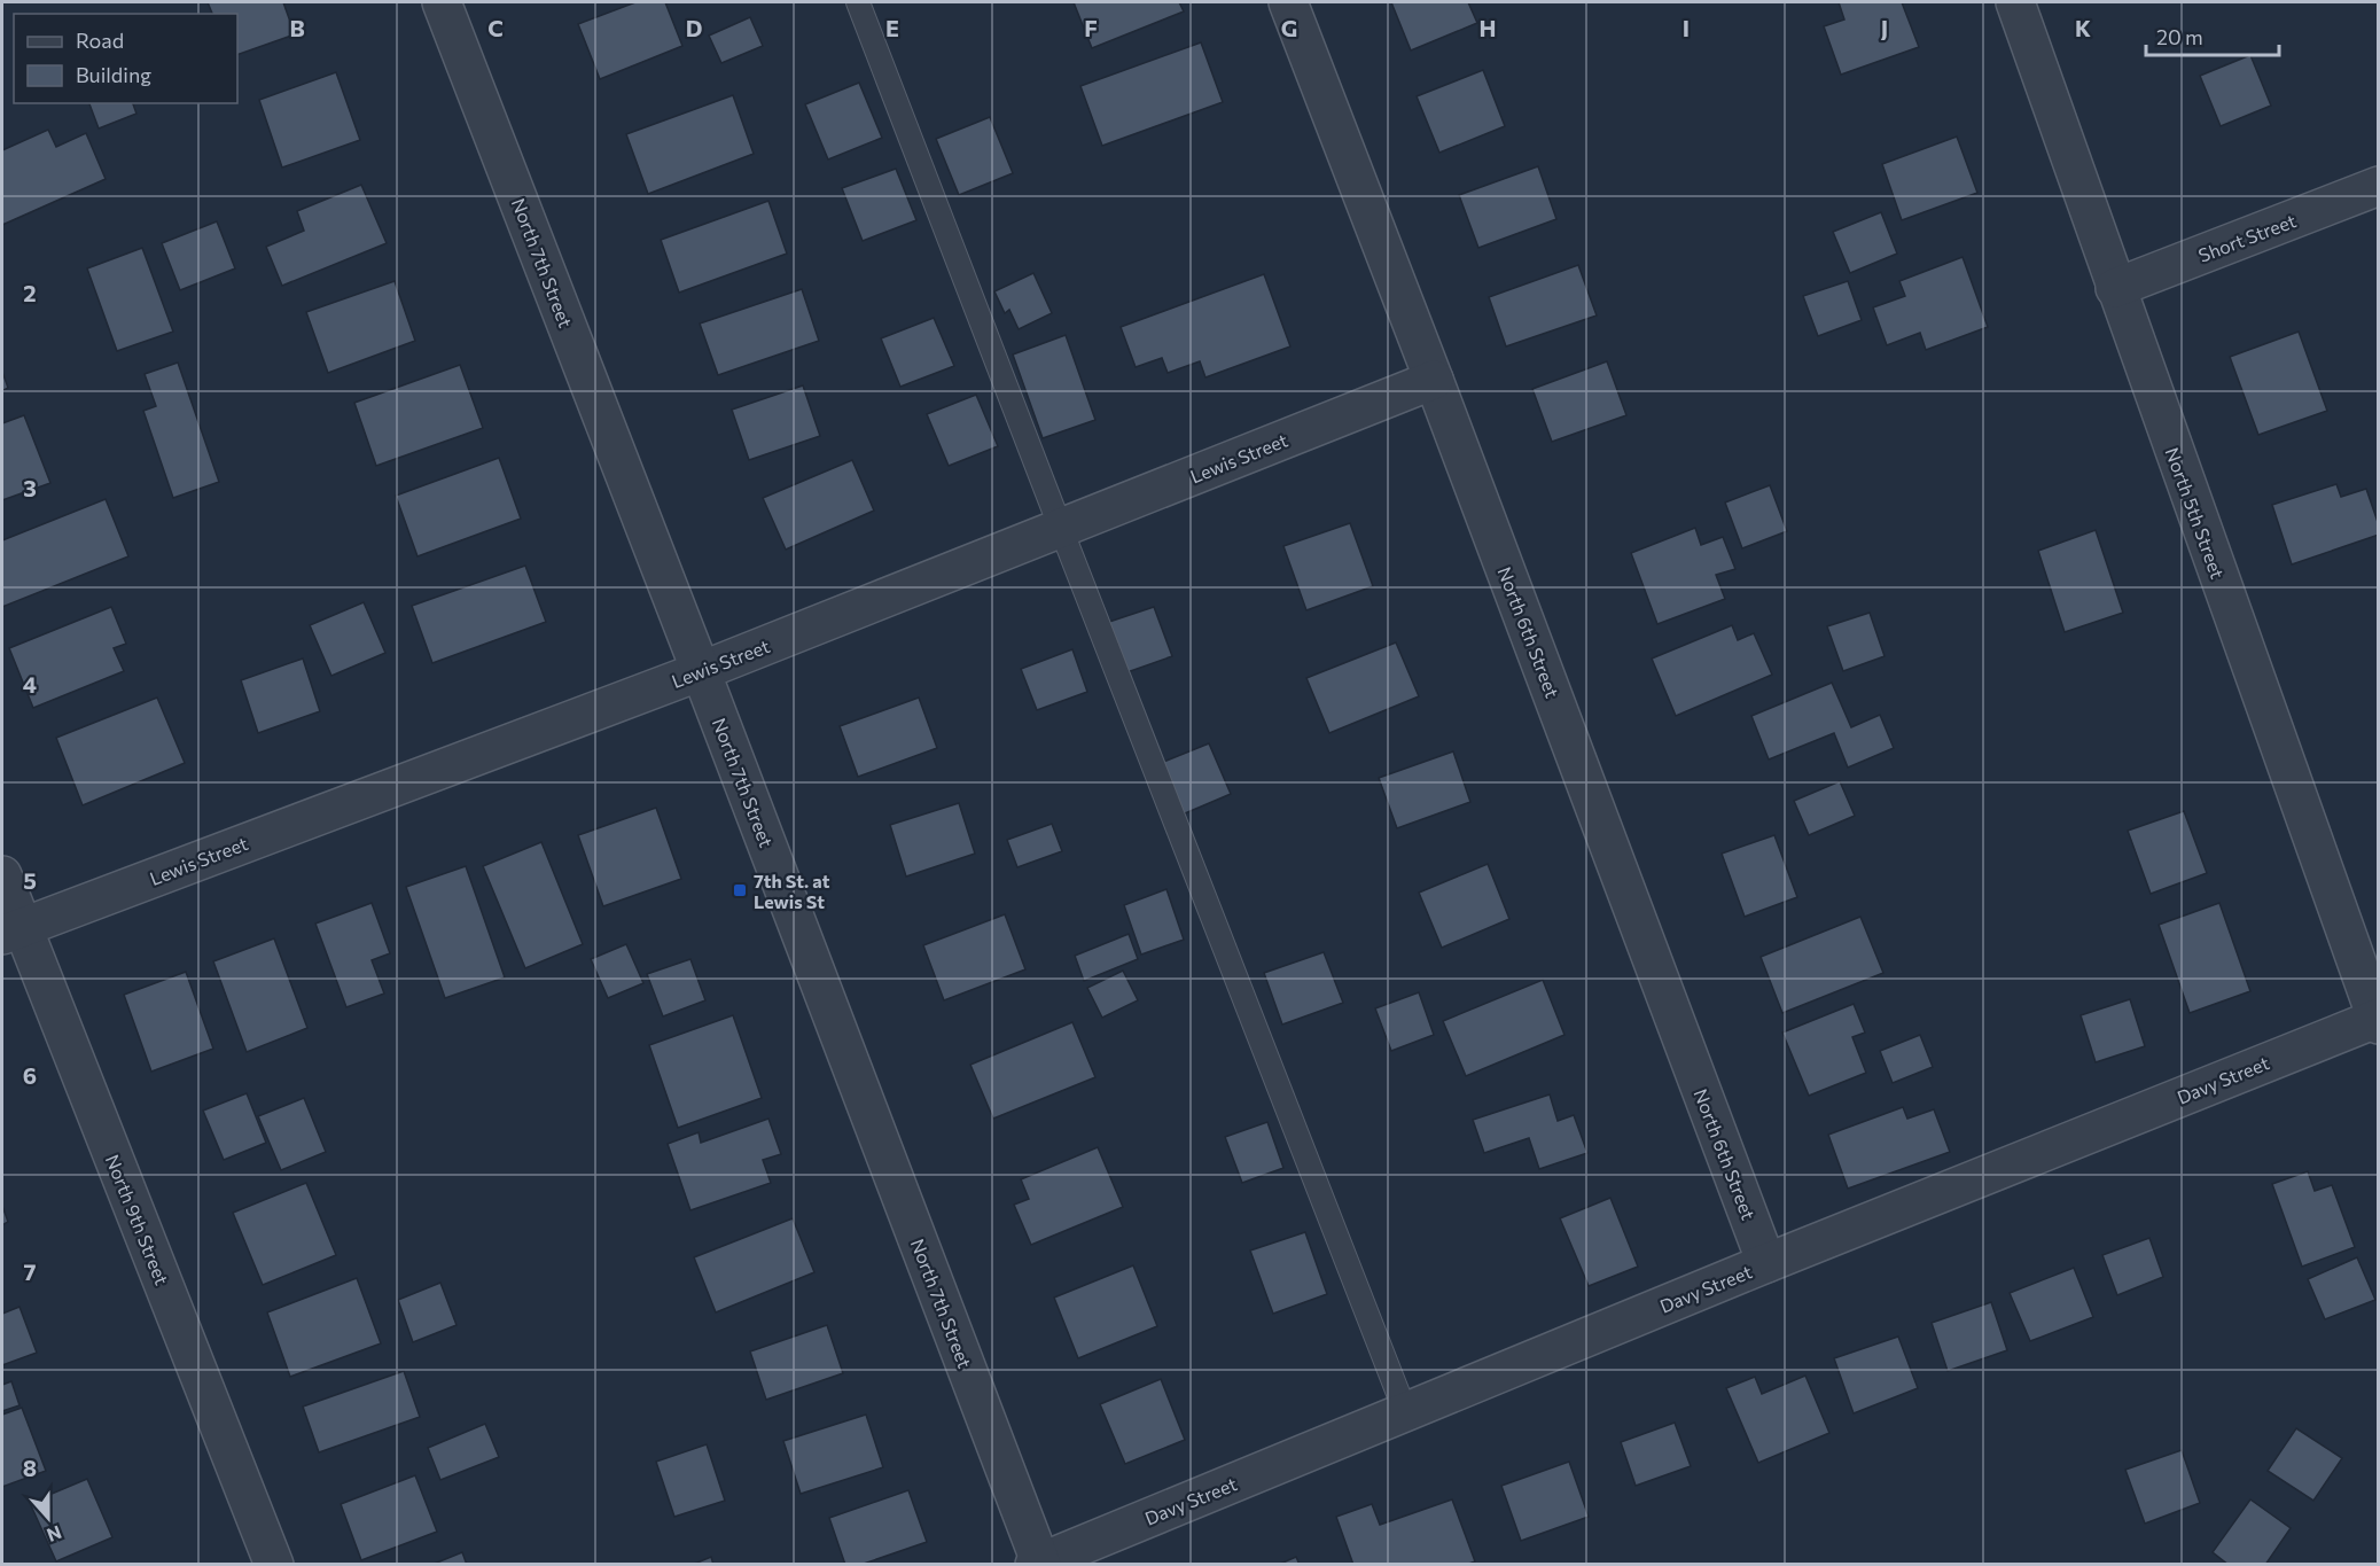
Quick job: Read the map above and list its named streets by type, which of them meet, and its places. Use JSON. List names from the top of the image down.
{
  "streets": {
    "street": [
      "Short Street",
      "North 7th Street",
      "Lewis Street",
      "North 5th Street",
      "North 6th Street",
      "Davy Street",
      "North 9th Street"
    ]
  },
  "crossings": [
    ["Short Street", "North 5th Street"],
    ["North 7th Street", "Lewis Street"],
    ["North 7th Street", "Davy Street"],
    ["Lewis Street", "North 6th Street"],
    ["Lewis Street", "North 9th Street"],
    ["North 5th Street", "Davy Street"],
    ["North 6th Street", "Davy Street"]
  ],
  "places": {
    "transit": ["7th St. at Lewis St"]
  },
  "legend": ["Road", "Building"],
  "scale_bar": "20 m",
  "north": "bottom",
  "grid": {
    "columns": [
      "B",
      "C",
      "D",
      "E",
      "F",
      "G",
      "H",
      "I",
      "J",
      "K"
    ],
    "rows": [
      "2",
      "3",
      "4",
      "5",
      "6",
      "7",
      "8"
    ]
  }
}
